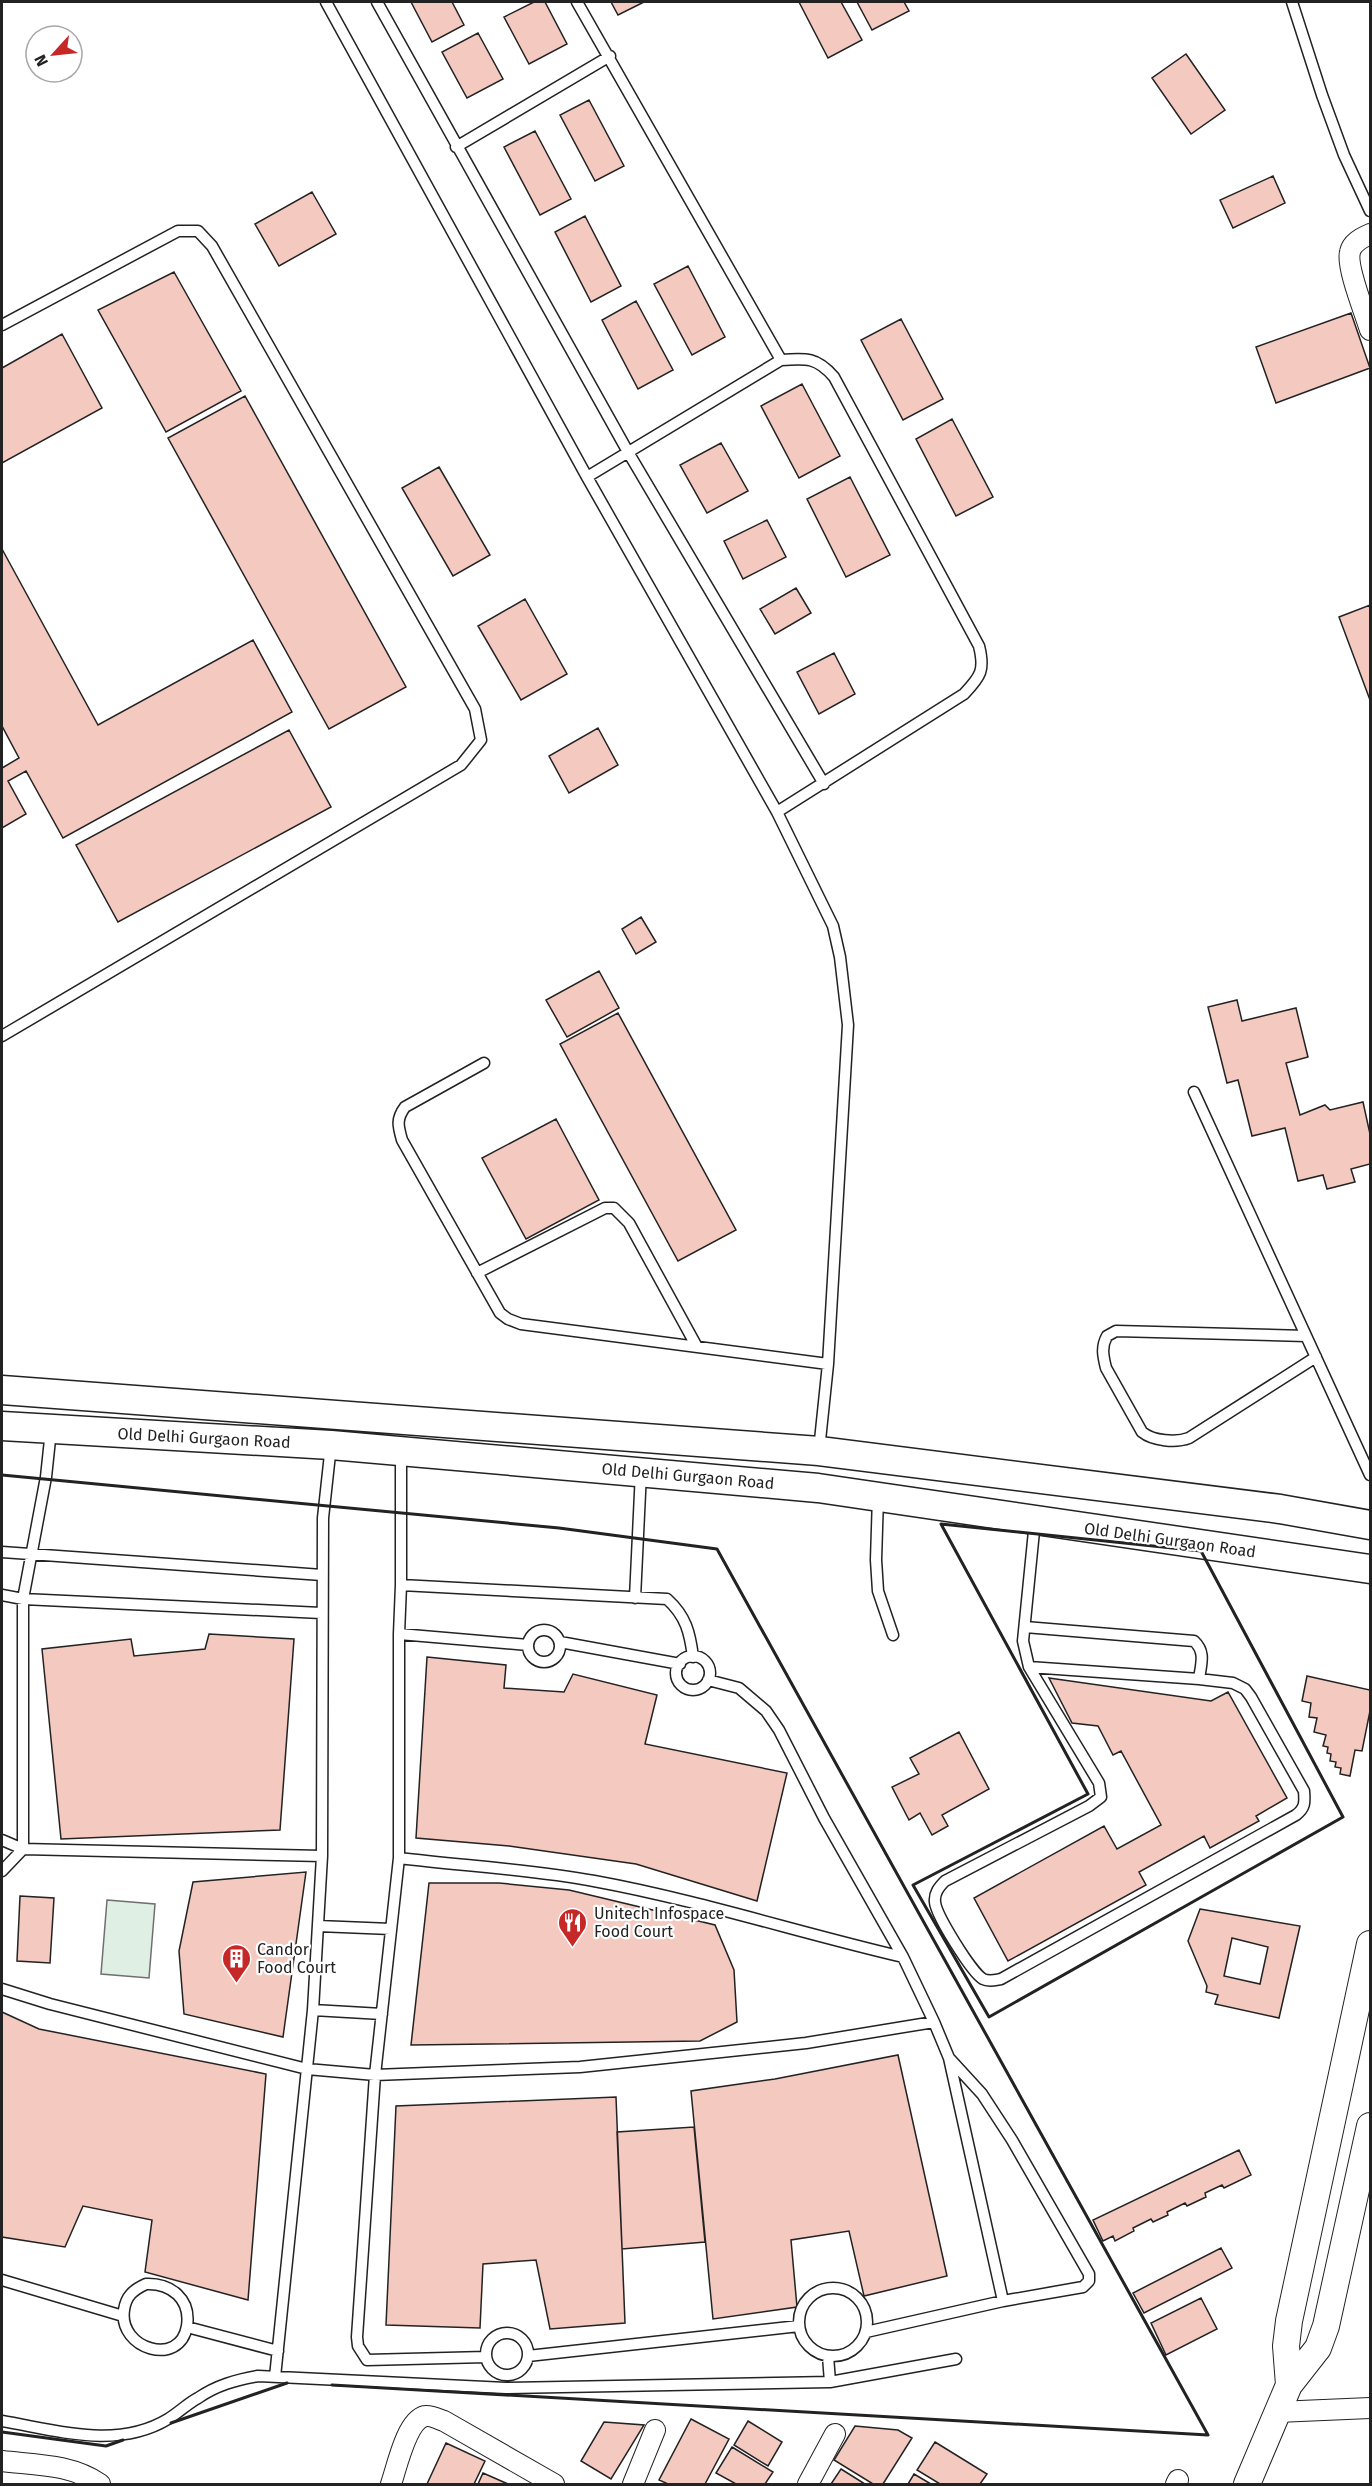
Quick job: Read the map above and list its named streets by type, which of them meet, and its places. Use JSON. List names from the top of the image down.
{
  "streets": {
    "main road": ["Old Delhi Gurgaon Road"]
  },
  "places": {
    "restaurant": ["Unitech Infospace Food Court"],
    "building": ["Candor Food Court"]
  },
  "north": "bottom left"
}
